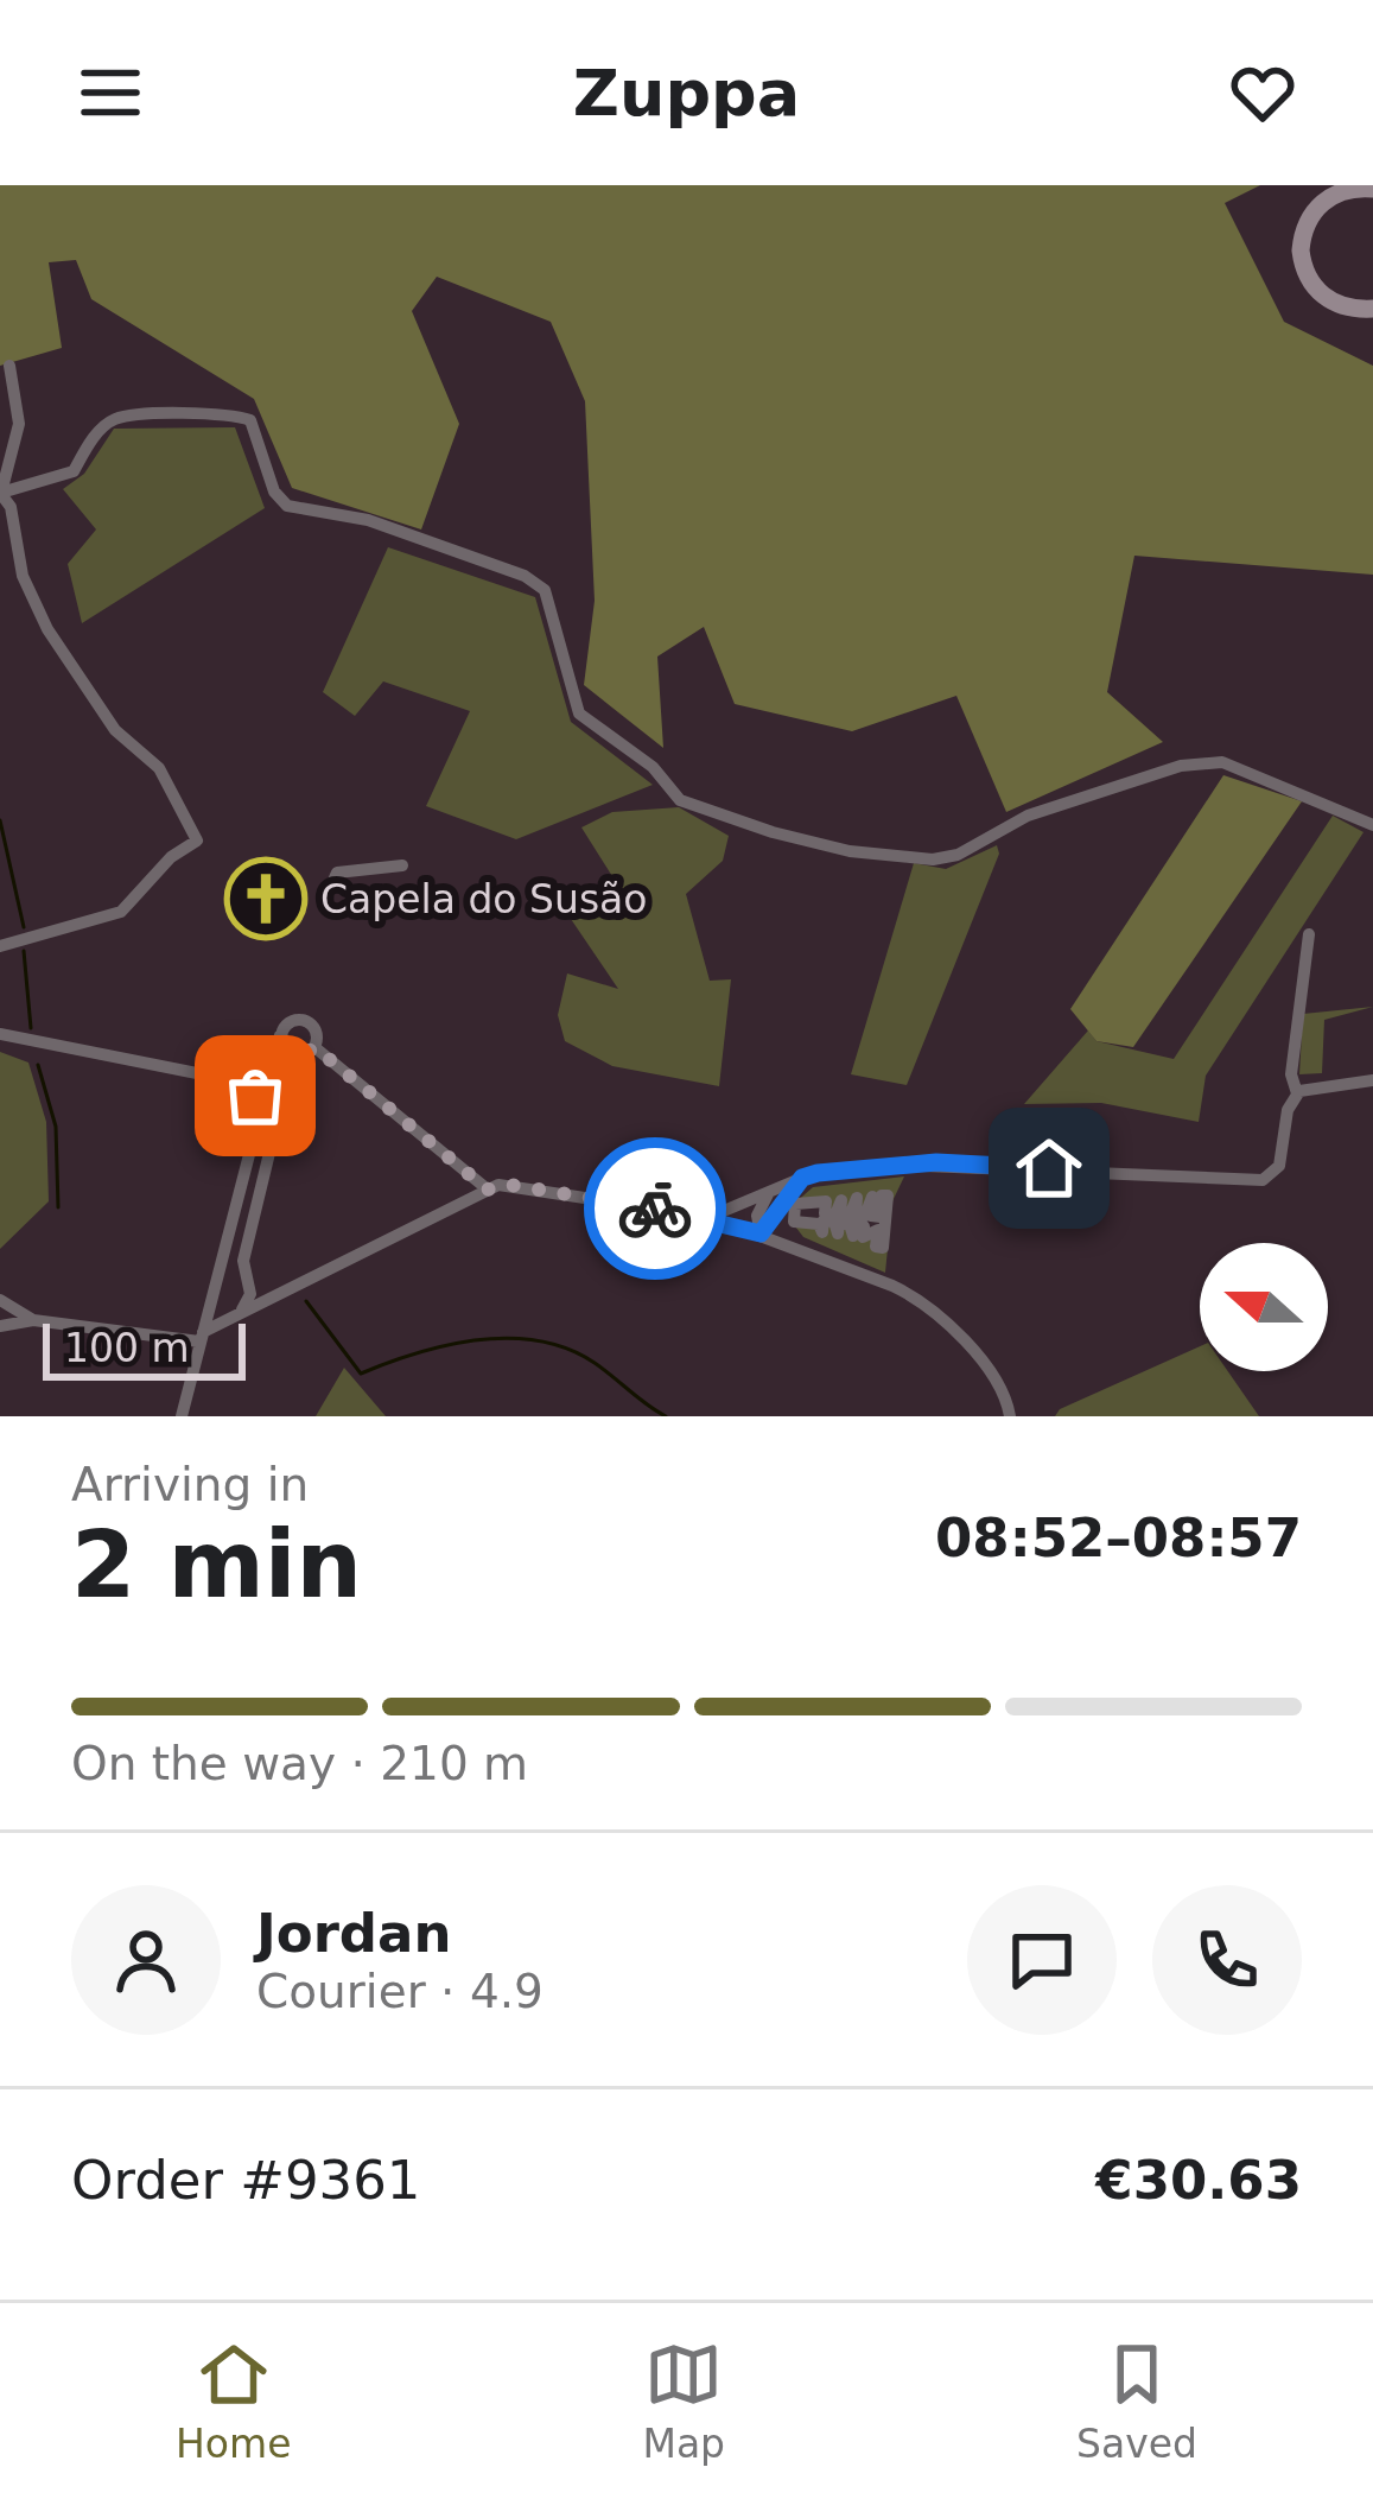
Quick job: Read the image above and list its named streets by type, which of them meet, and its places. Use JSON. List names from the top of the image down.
{
  "places": {
    "church": ["Capela do Susão"]
  },
  "scale_bar": "100 m",
  "north": "left",
  "page": {
    "header": "Zuppa",
    "scale": "100 m",
    "heading": ["2 min", "Arriving in", "08:52–08:57"],
    "panel": [
      "Jordan",
      "Courier · 4.9",
      "Order #9361",
      "€30.63"
    ],
    "bar": "On the way · 210 m",
    "tabs": ["Home", "Map", "Saved"]
  }
}
